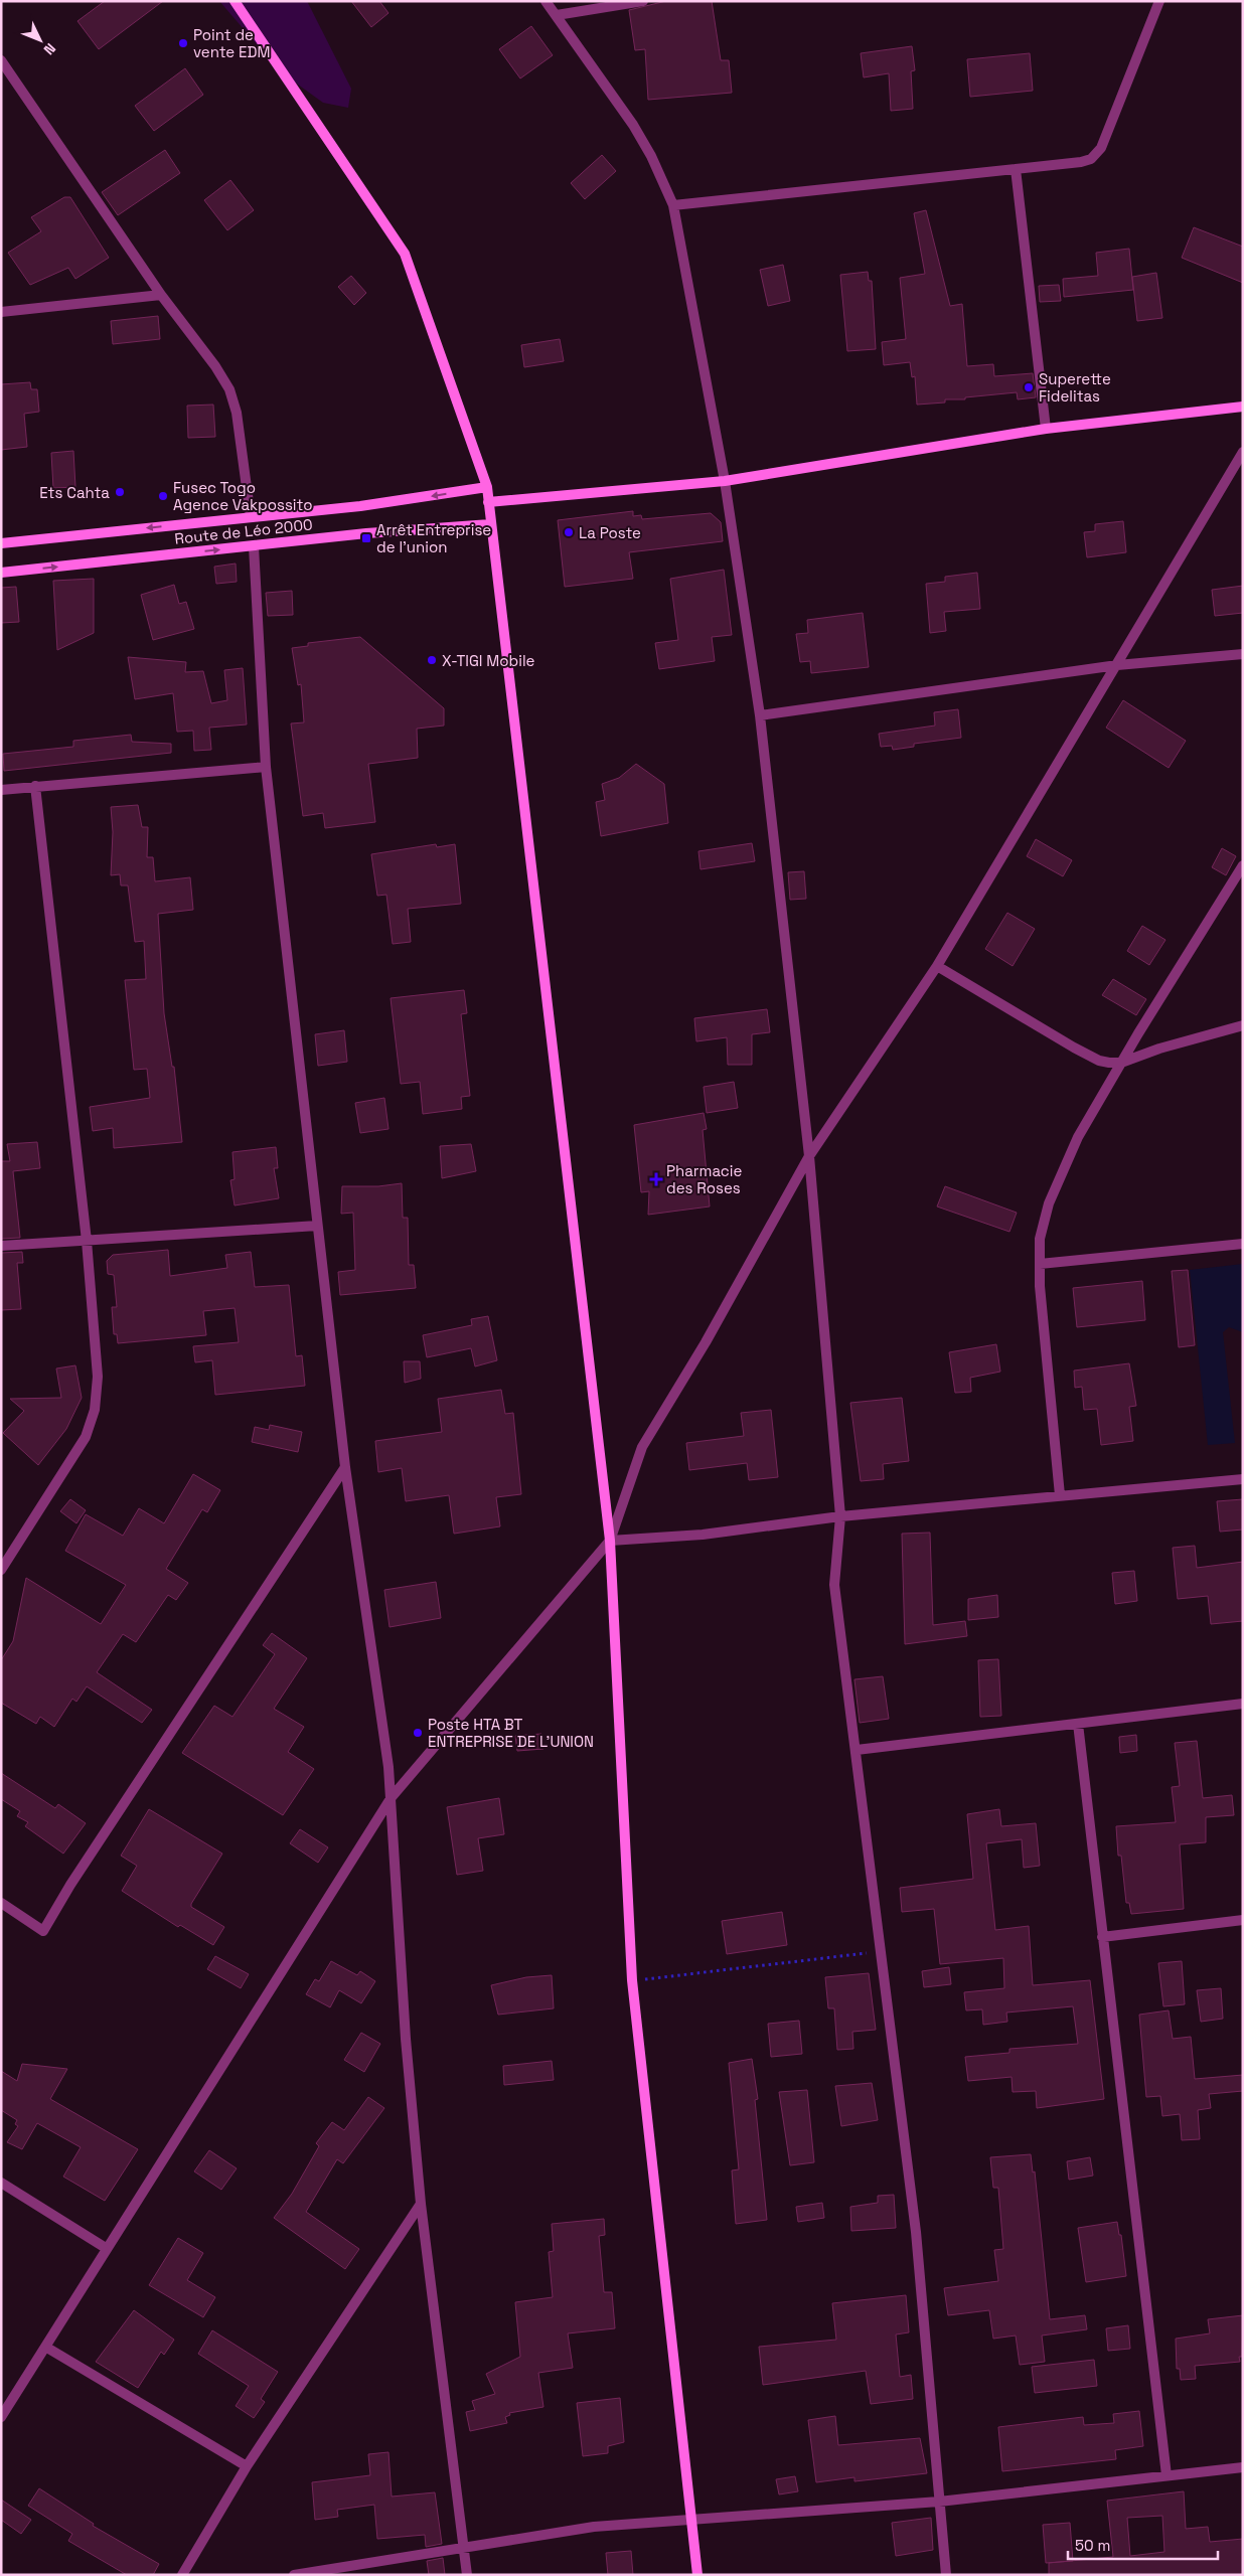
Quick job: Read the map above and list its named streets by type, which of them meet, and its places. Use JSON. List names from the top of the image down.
{
  "streets": {
    "street": ["Route de Léo 2000"]
  },
  "places": {
    "other": [
      "Point de vente EDM",
      "Superette Fidelitas",
      "Ets Cahta",
      "Fusec Togo Agence Vakpossito",
      "La Poste",
      "X-TIGI Mobile",
      "Poste HTA BT ENTREPRISE DE L'UNION"
    ],
    "transit": ["Arrêt Entreprise de l'union"],
    "health": ["Pharmacie des Roses"]
  },
  "scale_bar": "50 m",
  "north": "bottom right"
}
